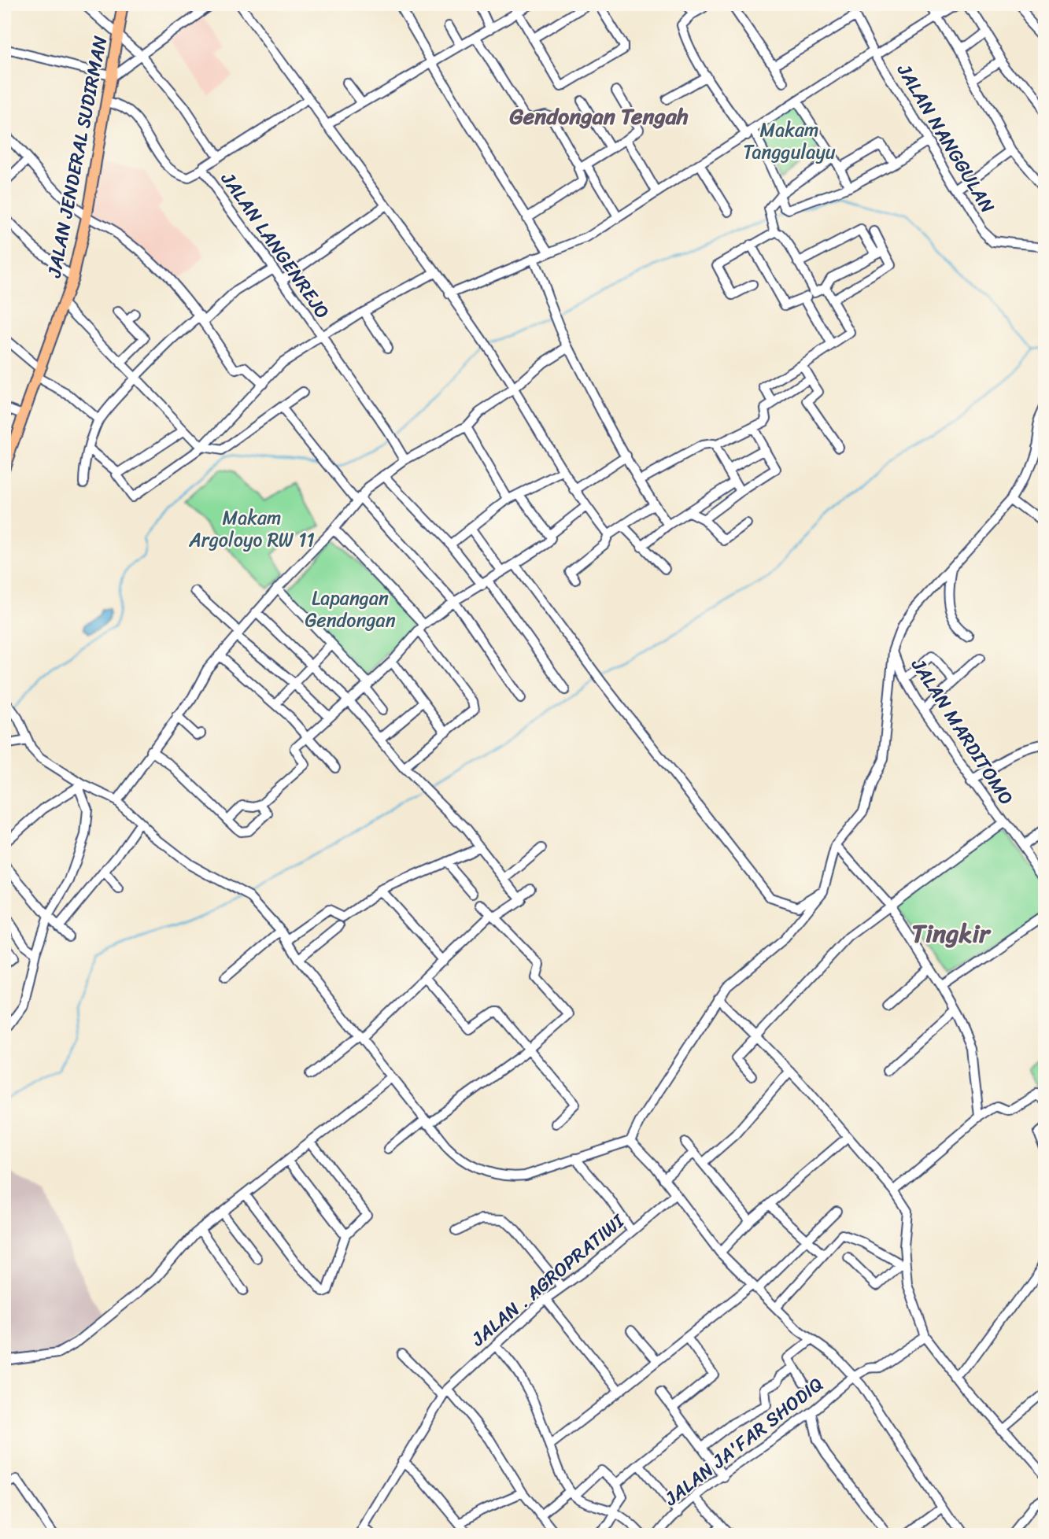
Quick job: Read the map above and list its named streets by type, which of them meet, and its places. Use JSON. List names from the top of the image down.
{
  "streets": {
    "main road": ["JALAN JENDERAL SUDIRMAN"],
    "street": [
      "JALAN NANGGULAN",
      "JALAN LANGENREJO",
      "JALAN MARDITOMO",
      "JALAN . AGROPRATIWI",
      "JALAN JA'FAR SHODIQ"
    ]
  },
  "crossings": [
    ["JALAN JENDERAL SUDIRMAN", "JALAN LANGENREJO"]
  ],
  "districts": ["Gendongan Tengah", "Tingkir"],
  "parks": ["Makam Tanggulayu", "Makam Argoloyo RW 11", "Lapangan Gendongan"]
}
